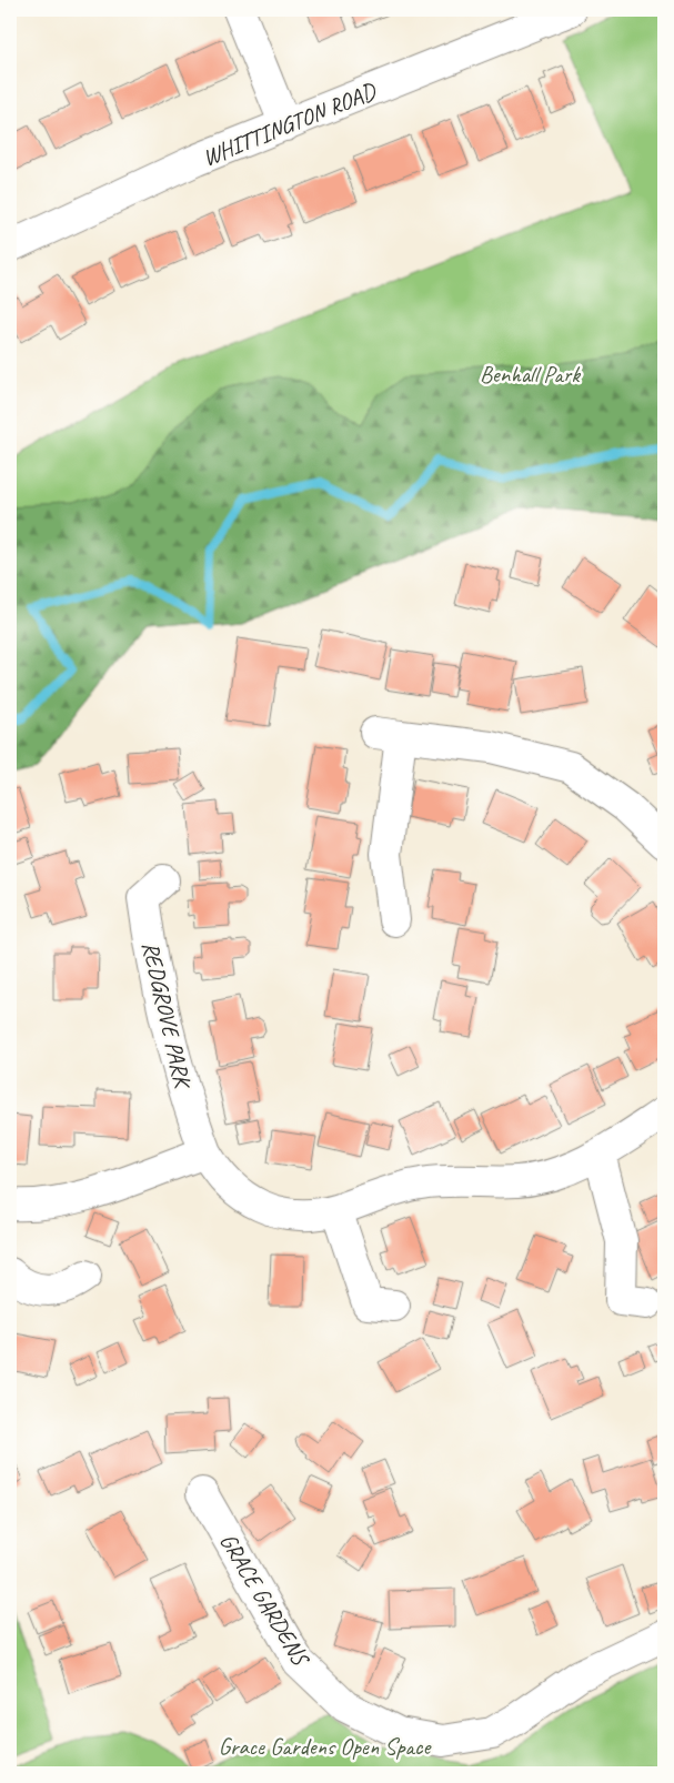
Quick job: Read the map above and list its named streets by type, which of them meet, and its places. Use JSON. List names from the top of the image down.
{
  "streets": {
    "street": ["WHITTINGTON ROAD", "REDGROVE PARK", "GRACE GARDENS"]
  },
  "parks": ["Benhall Park", "Grace Gardens Open Space"]
}
